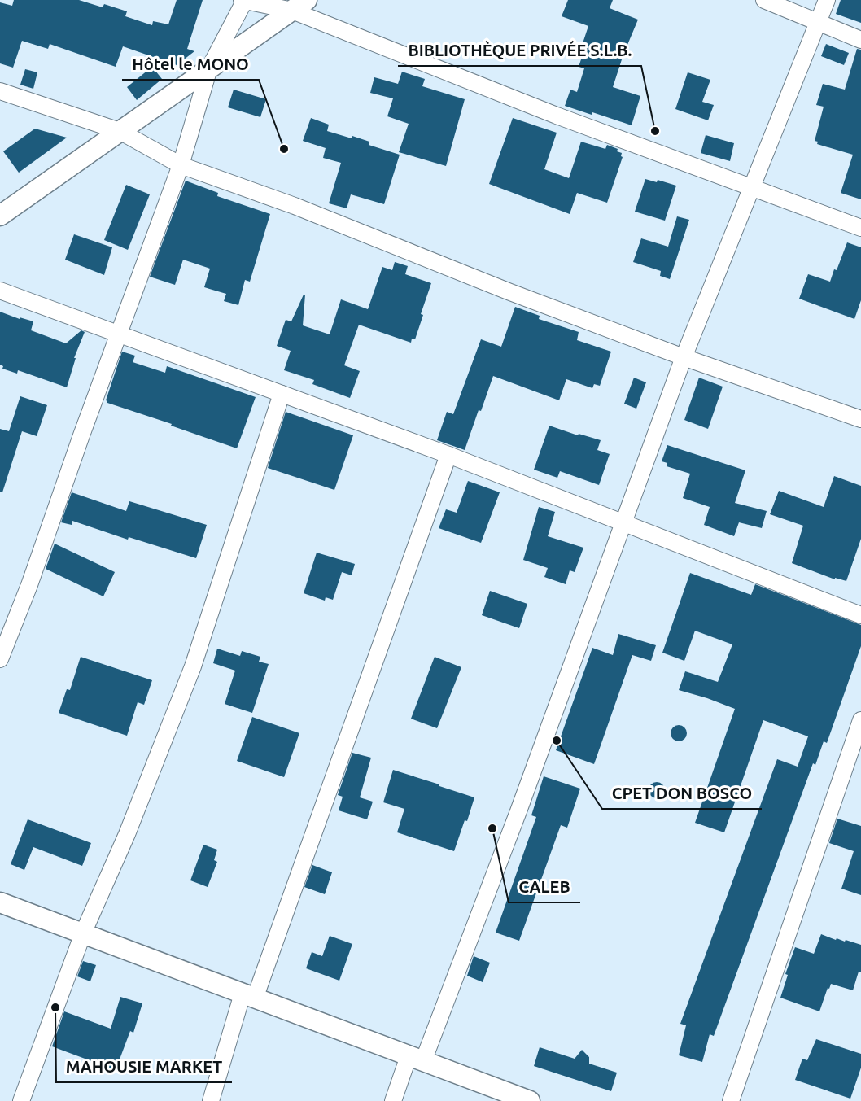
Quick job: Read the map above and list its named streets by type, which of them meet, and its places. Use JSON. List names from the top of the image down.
{
  "places": [
    "BIBLIOTHÈQUE PRIVÉE S.L.B.",
    "Hôtel le MONO",
    "CPET DON BOSCO",
    "CALEB",
    "MAHOUSIE MARKET"
  ]
}
